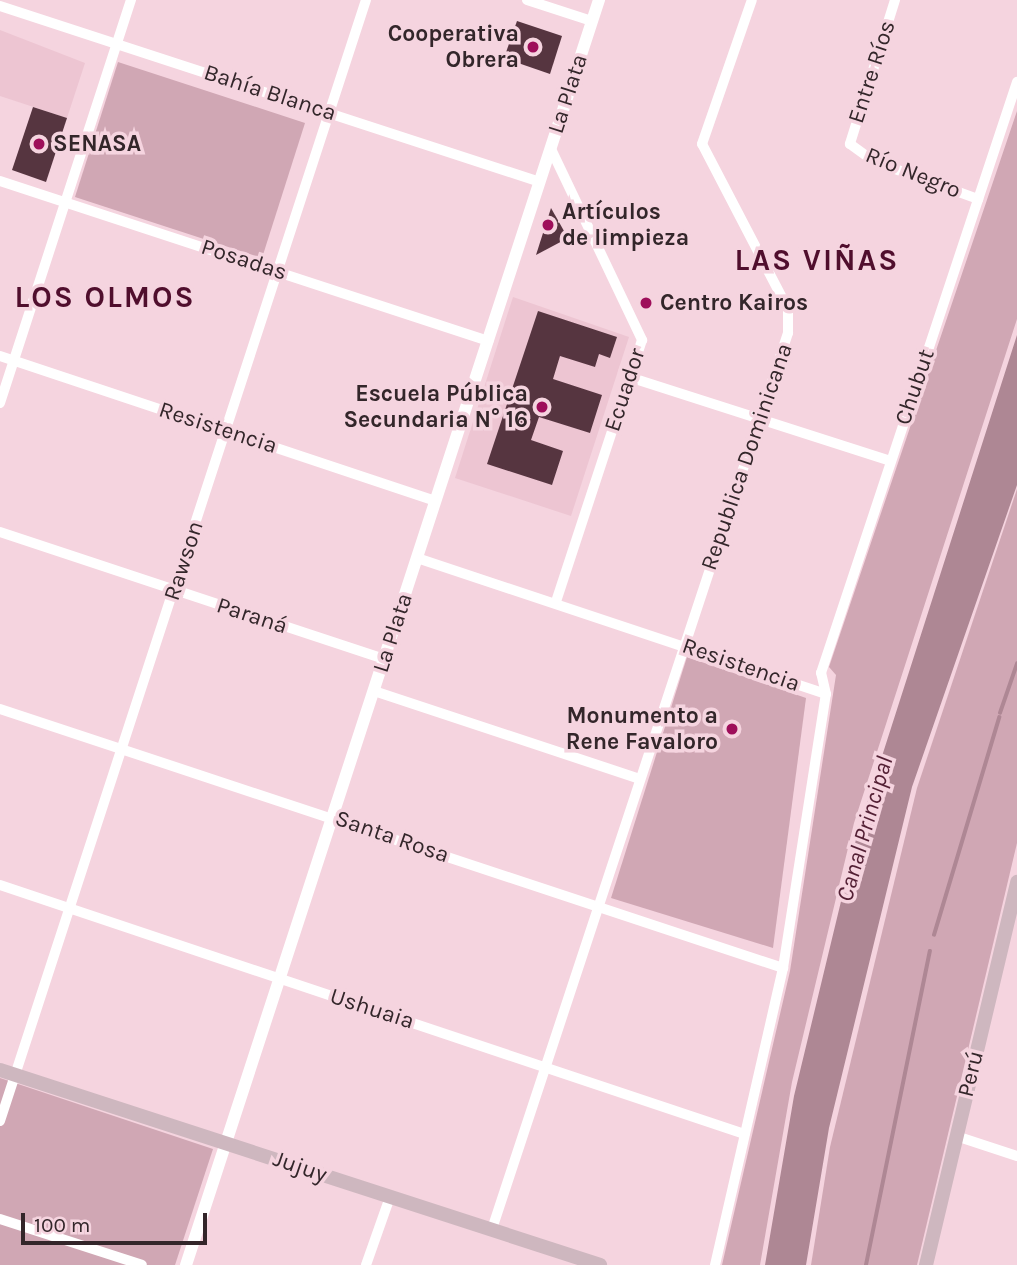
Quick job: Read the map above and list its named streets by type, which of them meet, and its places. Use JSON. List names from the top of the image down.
{
  "streets": {
    "main road": ["Perú", "Jujuy"],
    "street": [
      "Entre Ríos",
      "Bahía Blanca",
      "La Plata",
      "Río Negro",
      "Posadas",
      "Chubut",
      "Ecuador",
      "Resistencia",
      "Republica Dominicana",
      "Rawson",
      "Paraná",
      "Santa Rosa",
      "Ushuaia"
    ]
  },
  "crossings": [
    ["Entre Ríos", "Río Negro"],
    ["Bahía Blanca", "La Plata"],
    ["Bahía Blanca", "Rawson"],
    ["La Plata", "Posadas"],
    ["La Plata", "Ecuador"],
    ["La Plata", "Resistencia"],
    ["La Plata", "Paraná"],
    ["La Plata", "Santa Rosa"],
    ["La Plata", "Ushuaia"],
    ["La Plata", "Jujuy"],
    ["Río Negro", "Chubut"],
    ["Posadas", "Rawson"],
    ["Chubut", "Resistencia"],
    ["Chubut", "Santa Rosa"],
    ["Chubut", "Ushuaia"],
    ["Ecuador", "Resistencia"],
    ["Resistencia", "Republica Dominicana"],
    ["Resistencia", "Rawson"],
    ["Republica Dominicana", "Santa Rosa"],
    ["Republica Dominicana", "Ushuaia"],
    ["Republica Dominicana", "Jujuy"],
    ["Rawson", "Paraná"],
    ["Rawson", "Santa Rosa"],
    ["Rawson", "Ushuaia"],
    ["Rawson", "Jujuy"]
  ],
  "districts": ["LAS VIÑAS", "LOS OLMOS"],
  "water": ["Canal Principal"],
  "places": [
    "Cooperativa Obrera",
    "SENASA",
    "Artículos de limpieza",
    "Centro Kairos",
    "Escuela Pública Secundaria N° 16",
    "Monumento a Rene Favaloro"
  ],
  "scale_bar": "100 m"
}
